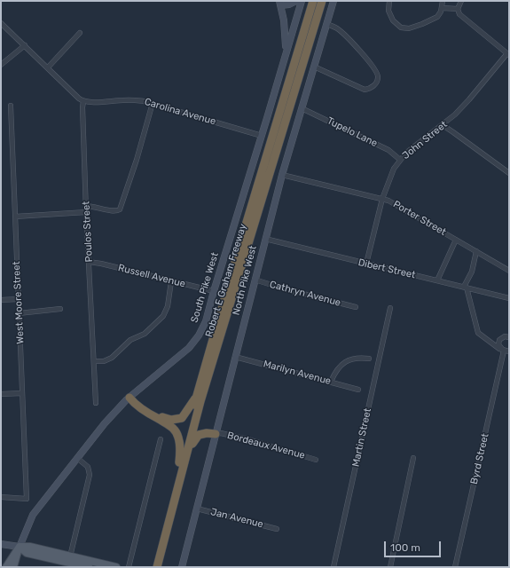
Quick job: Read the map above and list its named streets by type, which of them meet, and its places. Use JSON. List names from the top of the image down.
{
  "streets": {
    "highway": ["Robert E Graham Freeway"],
    "main road": ["North Pike West", "South Pike West"],
    "street": [
      "Carolina Avenue",
      "Tupelo Lane",
      "John Street",
      "Porter Street",
      "Poulos Street",
      "Dibert Street",
      "Russell Avenue",
      "Cathryn Avenue",
      "West Moore Street",
      "Marilyn Avenue",
      "Martin Street",
      "Bordeaux Avenue",
      "Byrd Street",
      "Jan Avenue"
    ]
  },
  "crossings": [
    ["Carolina Avenue", "Poulos Street"],
    ["Carolina Avenue", "South Pike West"],
    ["Tupelo Lane", "John Street"],
    ["Tupelo Lane", "North Pike West"],
    ["John Street", "Porter Street"],
    ["John Street", "Dibert Street"],
    ["Porter Street", "North Pike West"],
    ["Poulos Street", "Russell Avenue"],
    ["Dibert Street", "North Pike West"],
    ["Russell Avenue", "South Pike West"],
    ["North Pike West", "Cathryn Avenue"],
    ["North Pike West", "Marilyn Avenue"],
    ["North Pike West", "Bordeaux Avenue"],
    ["North Pike West", "Jan Avenue"]
  ],
  "scale_bar": "100 m"
}
